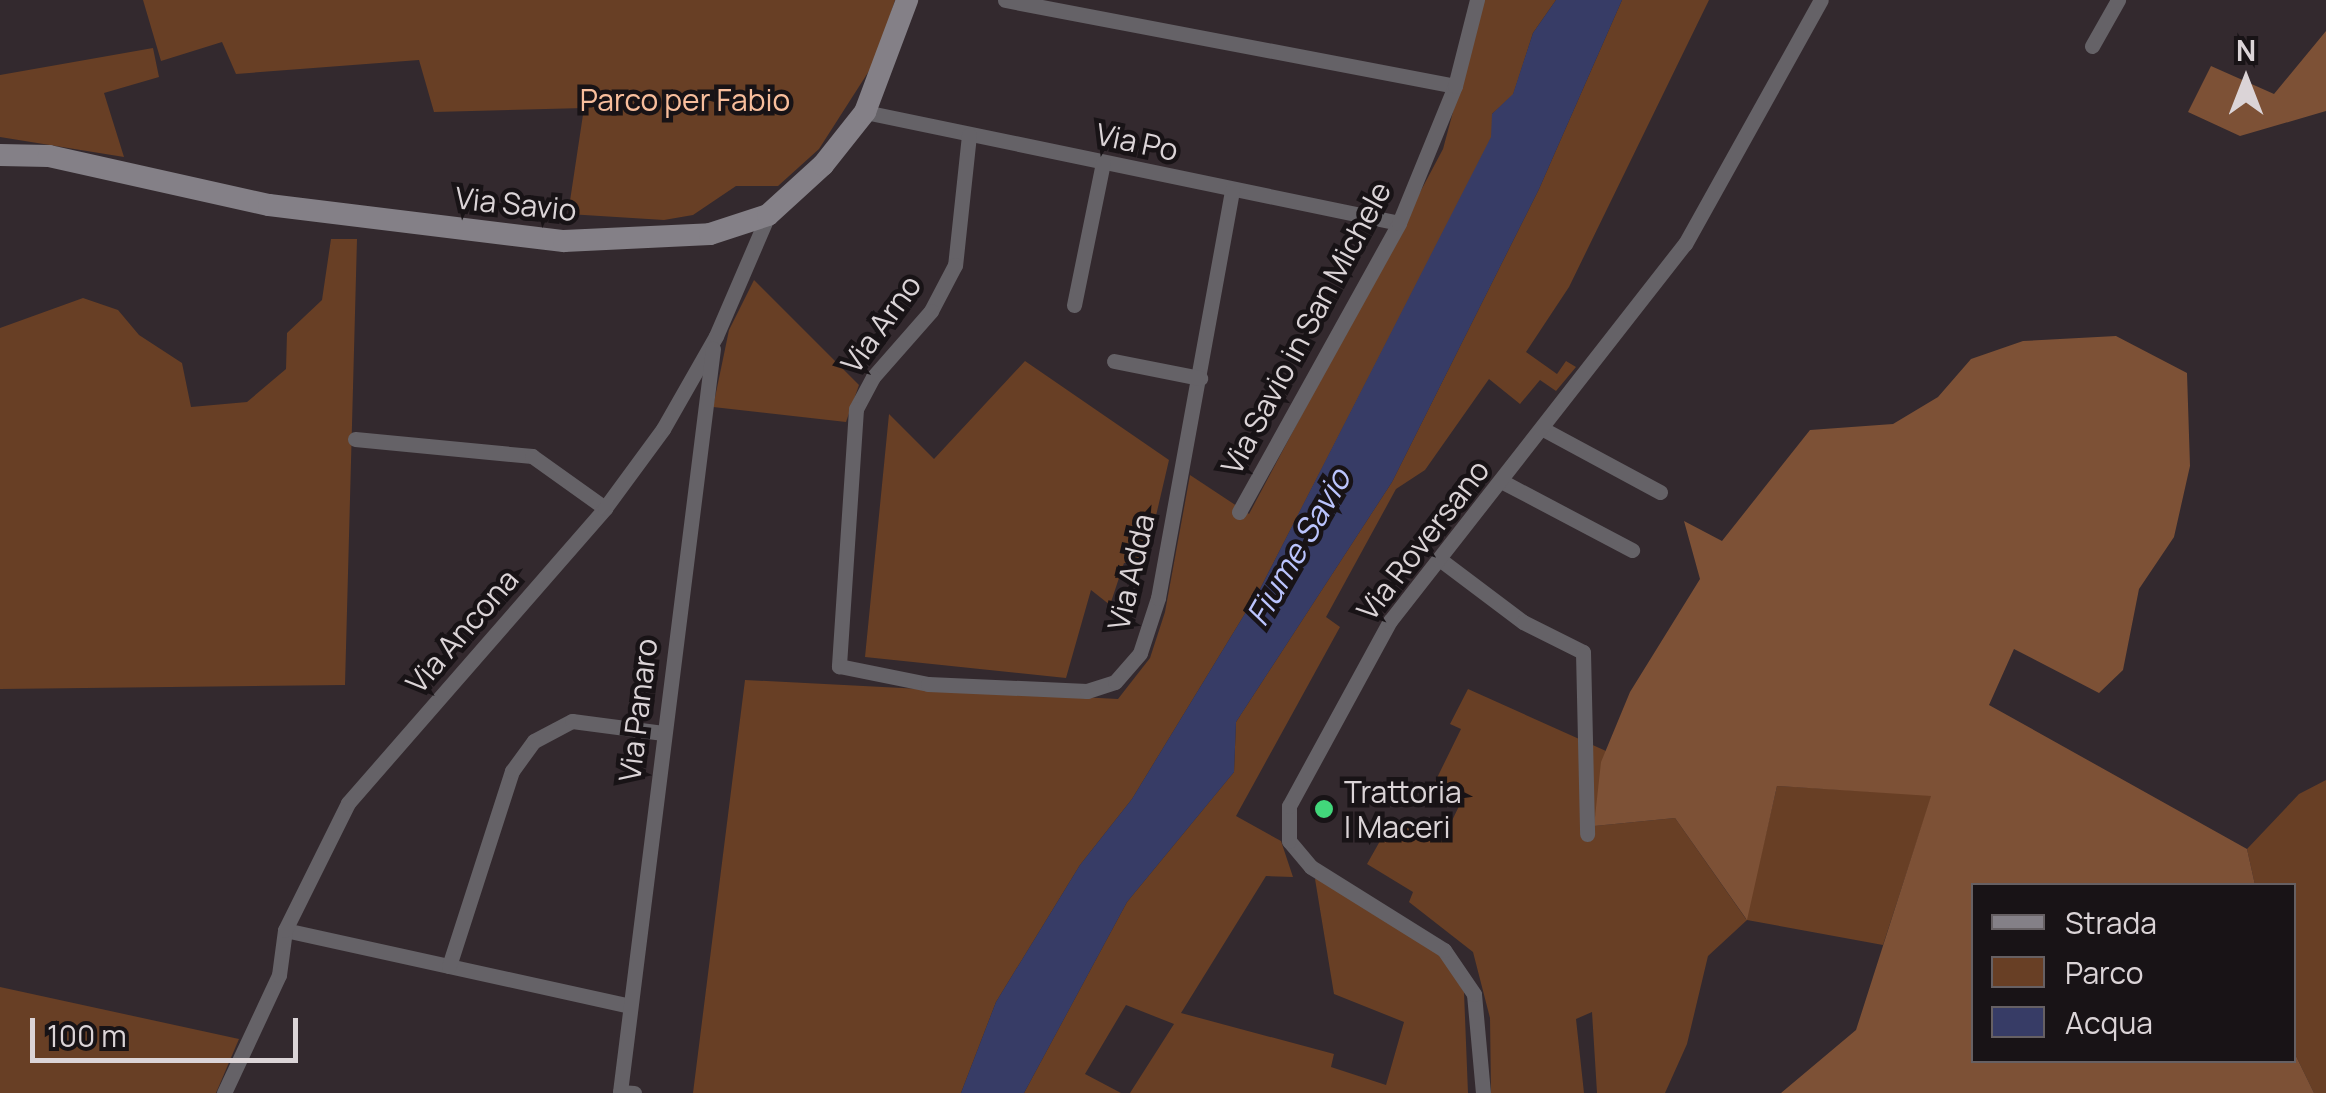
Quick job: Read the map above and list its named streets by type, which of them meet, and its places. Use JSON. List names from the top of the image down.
{
  "streets": {
    "street": [
      "Via Po",
      "Via Savio",
      "Via Arno",
      "Via Savio in San Michele",
      "Via Roversano",
      "Via Adda",
      "Via Ancona",
      "Via Panaro"
    ]
  },
  "crossings": [
    ["Via Po", "Via Savio"],
    ["Via Po", "Via Arno"],
    ["Via Po", "Via Savio in San Michele"],
    ["Via Po", "Via Adda"],
    ["Via Savio", "Via Ancona"],
    ["Via Arno", "Via Adda"],
    ["Via Ancona", "Via Panaro"]
  ],
  "water": ["Fiume Savio"],
  "parks": ["Parco per Fabio"],
  "places": ["Trattoria I Maceri"],
  "legend": ["Strada", "Parco", "Acqua"],
  "scale_bar": "100 m",
  "north": "top"
}
